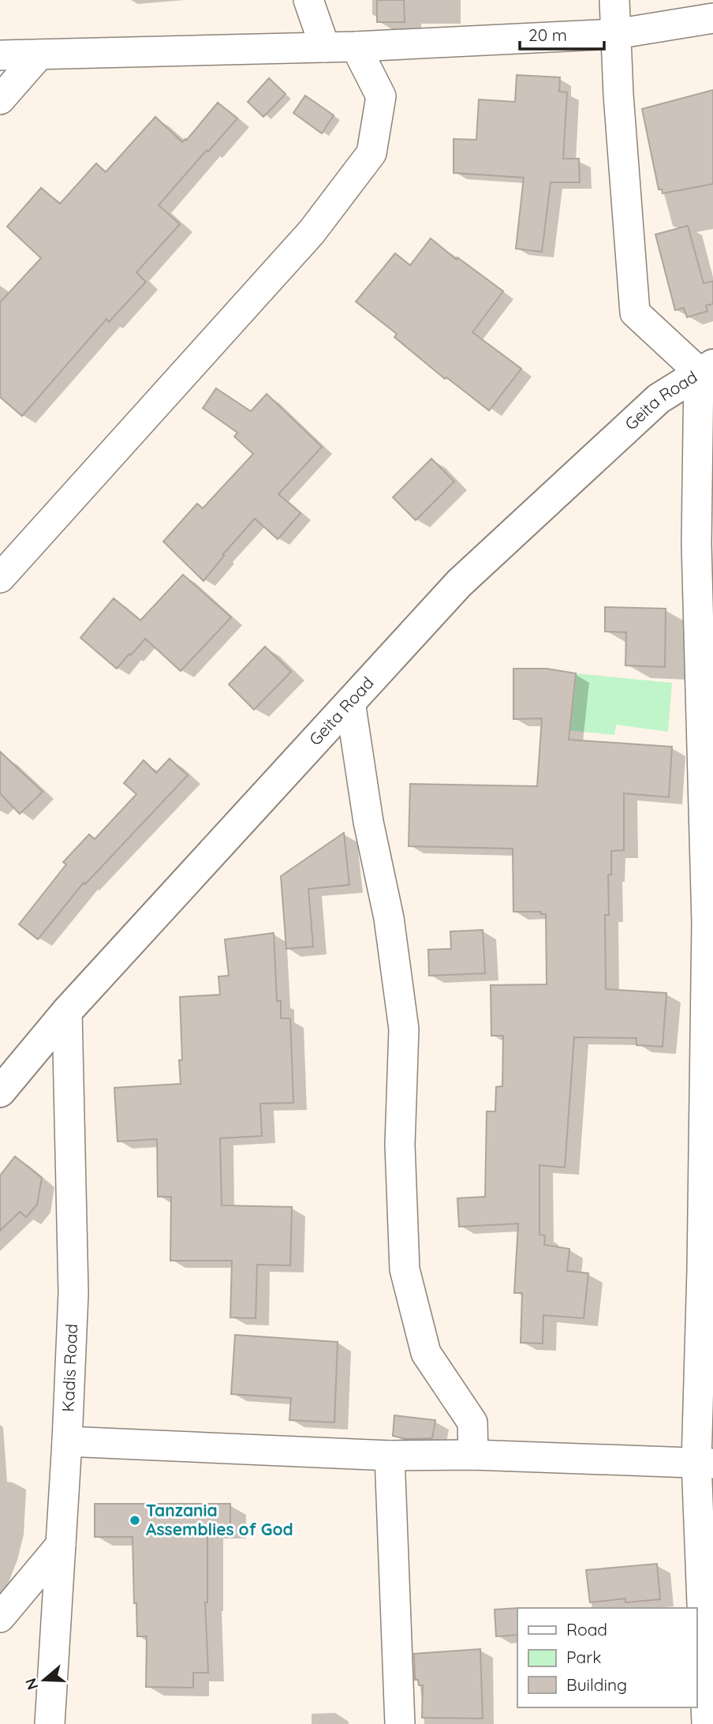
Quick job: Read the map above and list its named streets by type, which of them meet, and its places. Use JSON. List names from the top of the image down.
{
  "streets": {
    "main road": ["Geita Road"],
    "street": ["Kadis Road"]
  },
  "crossings": [
    ["Geita Road", "Kadis Road"]
  ],
  "places": ["Tanzania Assemblies of God"],
  "legend": ["Road", "Park", "Building"],
  "scale_bar": "20 m",
  "north": "left"
}
